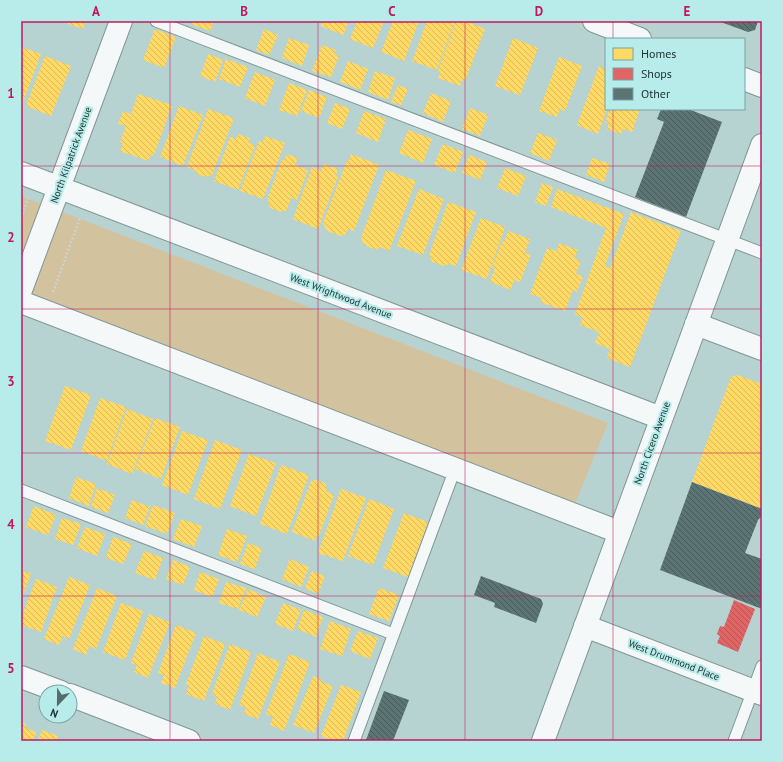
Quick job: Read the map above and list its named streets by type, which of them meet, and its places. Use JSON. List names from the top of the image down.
{
  "streets": {
    "street": [
      "North Kilpatrick Avenue",
      "West Wrightwood Avenue",
      "North Cicero Avenue",
      "West Drummond Place"
    ]
  },
  "crossings": [
    ["North Kilpatrick Avenue", "West Wrightwood Avenue"],
    ["West Wrightwood Avenue", "North Cicero Avenue"],
    ["North Cicero Avenue", "West Drummond Place"]
  ],
  "legend": ["Homes", "Shops", "Other"],
  "north": "bottom",
  "grid": {
    "columns": [
      "A",
      "B",
      "C",
      "D",
      "E"
    ],
    "rows": [
      "1",
      "2",
      "3",
      "4",
      "5"
    ]
  }
}
